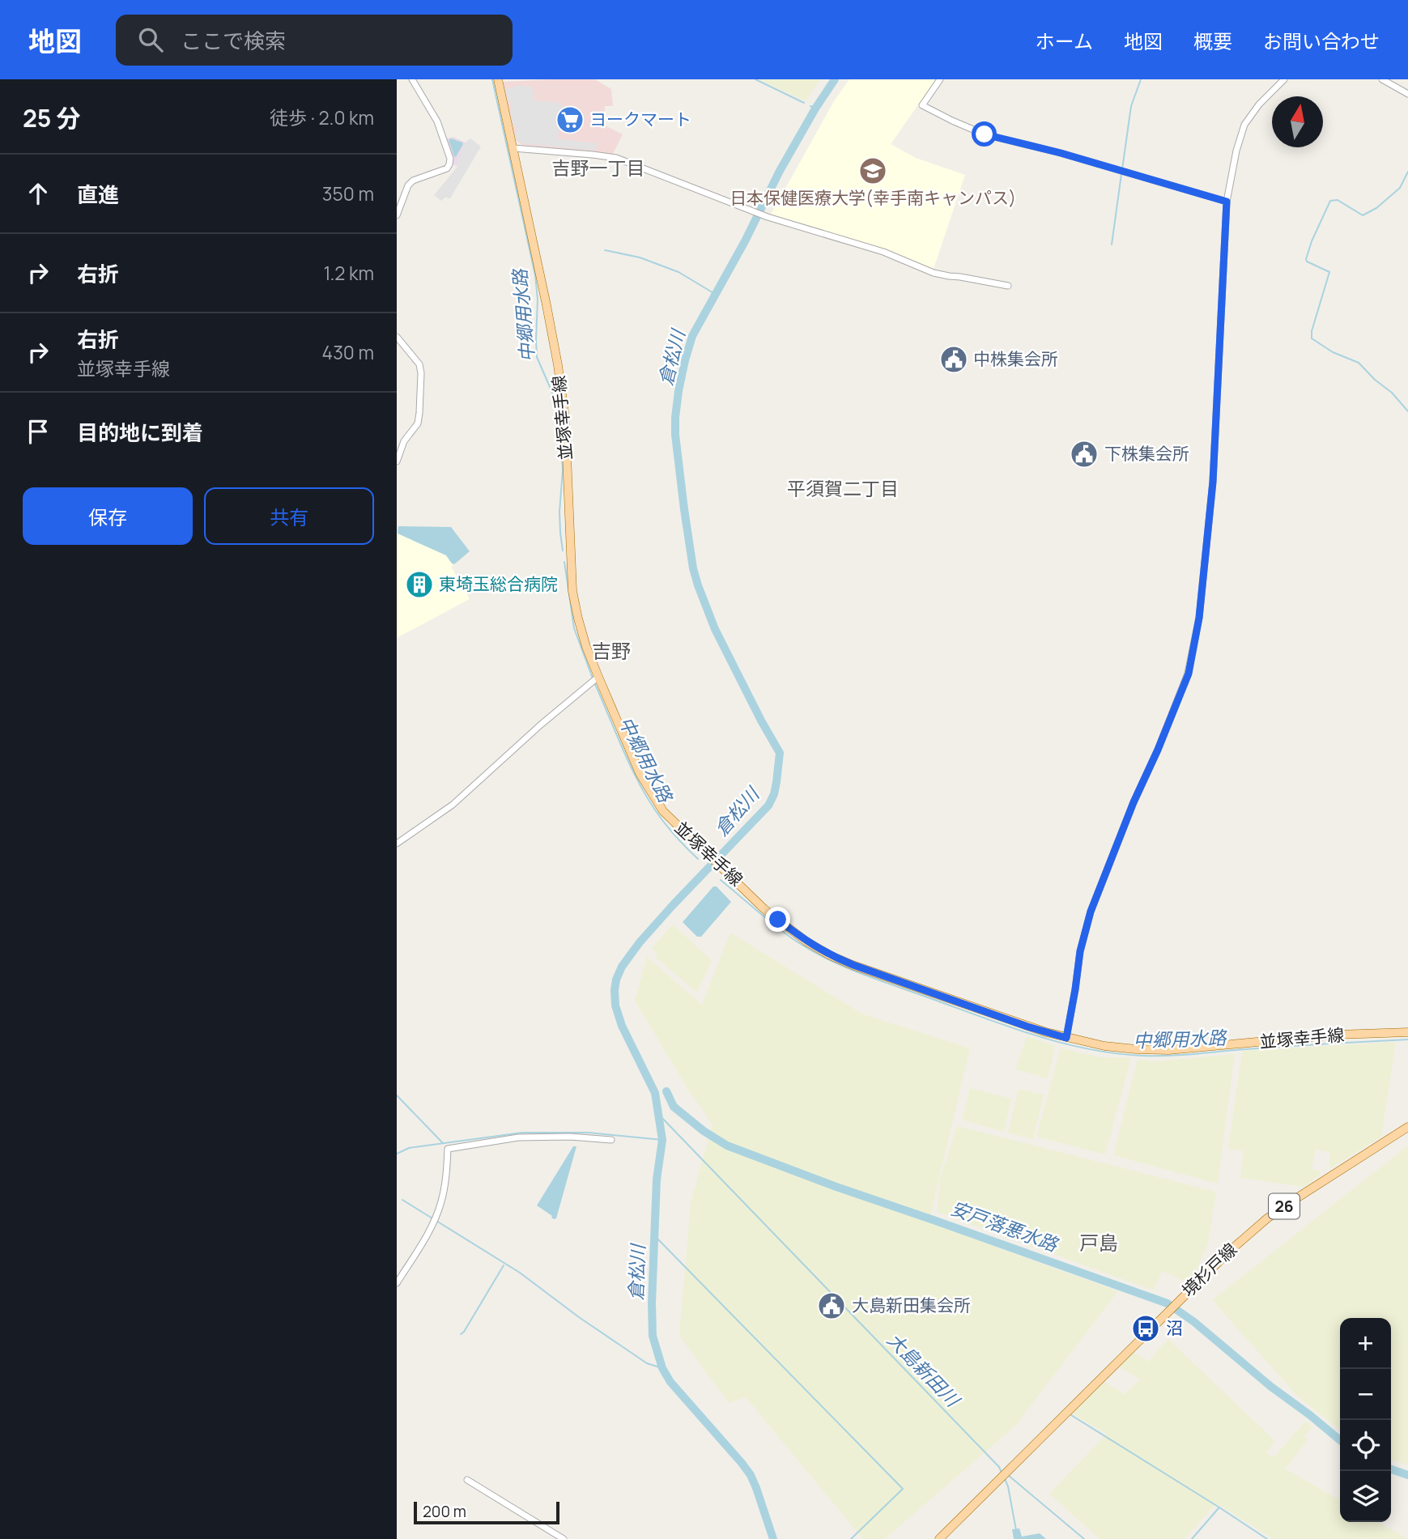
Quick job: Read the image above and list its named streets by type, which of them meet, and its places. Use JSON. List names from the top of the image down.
{
  "streets": {
    "main road": ["並塚幸手線", "26", "境杉戸線"]
  },
  "districts": [
    "吉野一丁目",
    "平須賀二丁目",
    "吉野",
    "戸島"
  ],
  "water": [
    "中郷用水路",
    "倉松川",
    "安戸落悪水路",
    "大島新田川"
  ],
  "places": {
    "supermarket": ["ヨークマート"],
    "school or university": ["日本保健医療大学(幸手南キャンパス)"],
    "public building": ["中株集会所", "下株集会所", "大島新田集会所"],
    "building": ["東埼玉総合病院"],
    "bus stop": ["沼"]
  },
  "scale_bar": "200 m",
  "north": "top",
  "page": {
    "header": "地図",
    "search": "ここで検索",
    "nav": [
      "ホーム",
      "地図",
      "概要",
      "お問い合わせ"
    ],
    "heading": ["25 分", "徒歩 · 2.0 km"],
    "list": [
      ["直進", "350 m"],
      ["右折", "1.2 km"],
      ["右折", "並塚幸手線", "430 m"],
      "目的地に到着"
    ],
    "buttons": ["保存", "共有"],
    "map_buttons": ["+", "−"],
    "scale": "200 m"
  }
}
